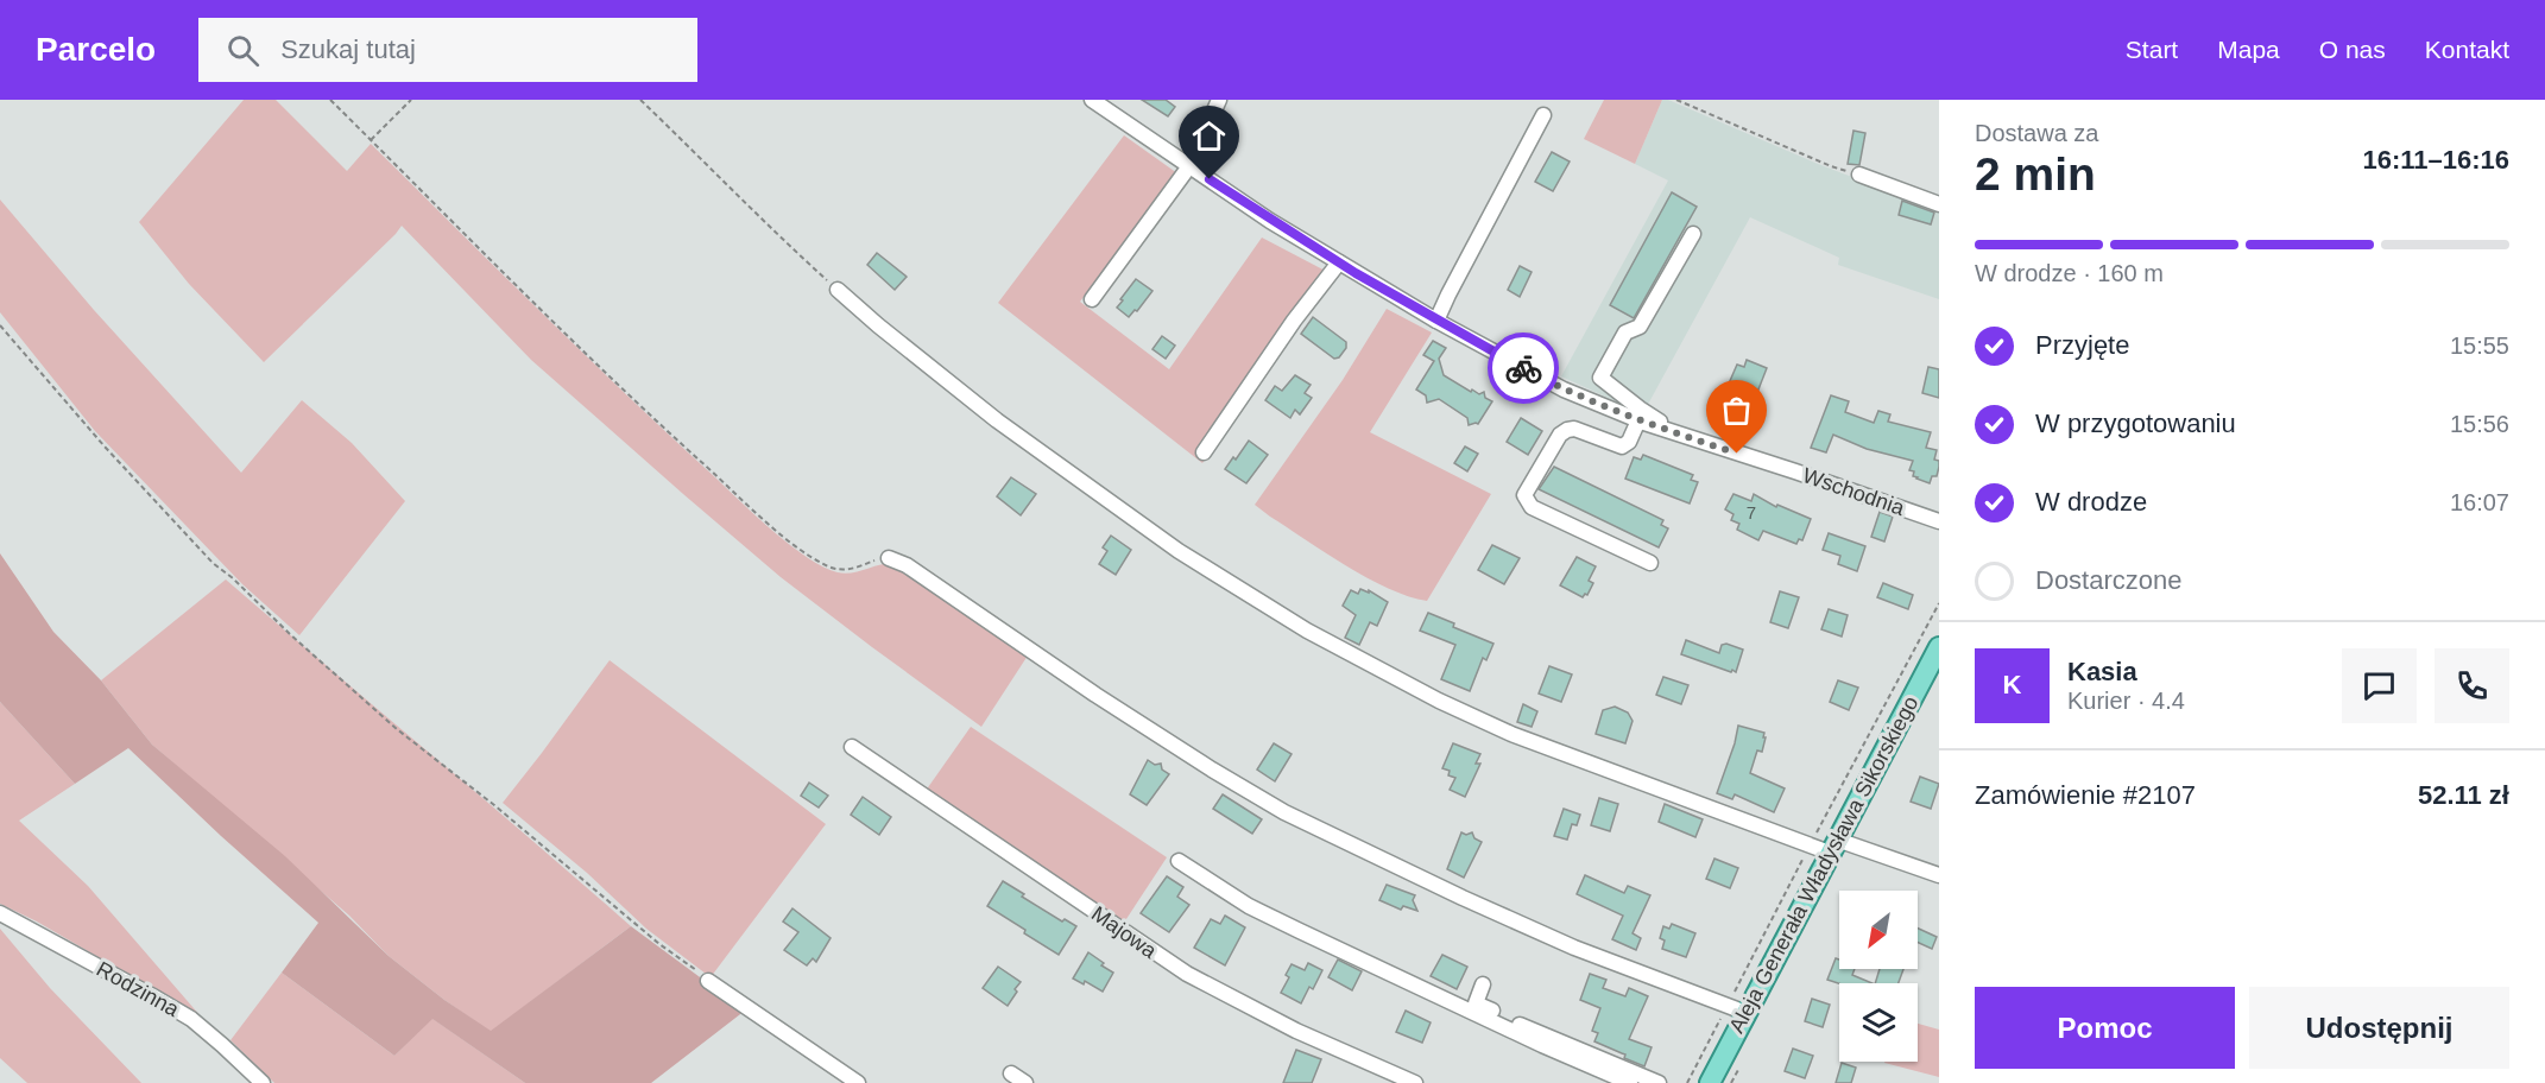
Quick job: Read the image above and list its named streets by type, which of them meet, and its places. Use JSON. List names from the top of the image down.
{
  "streets": {
    "main road": ["Aleja Generała Władysława Sikorskiego"],
    "street": ["Wschodnia", "Majowa", "Rodzinna"]
  },
  "house_numbers": ["7"],
  "north": "bottom left",
  "page": {
    "header": "Parcelo",
    "search": "Szukaj tutaj",
    "nav": [
      "Start",
      "Mapa",
      "O nas",
      "Kontakt"
    ],
    "heading": ["2 min", "Dostawa za", "16:11–16:16"],
    "panel": [
      "Kasia",
      "Kurier · 4.4",
      "Zamówienie #2107",
      "52.11 zł"
    ],
    "bar": "W drodze · 160 m",
    "list": [
      ["Przyjęte", "15:55"],
      ["W przygotowaniu", "15:56"],
      ["W drodze", "16:07"],
      "Dostarczone"
    ],
    "round": "K",
    "buttons": ["Pomoc", "Udostępnij"]
  }
}
